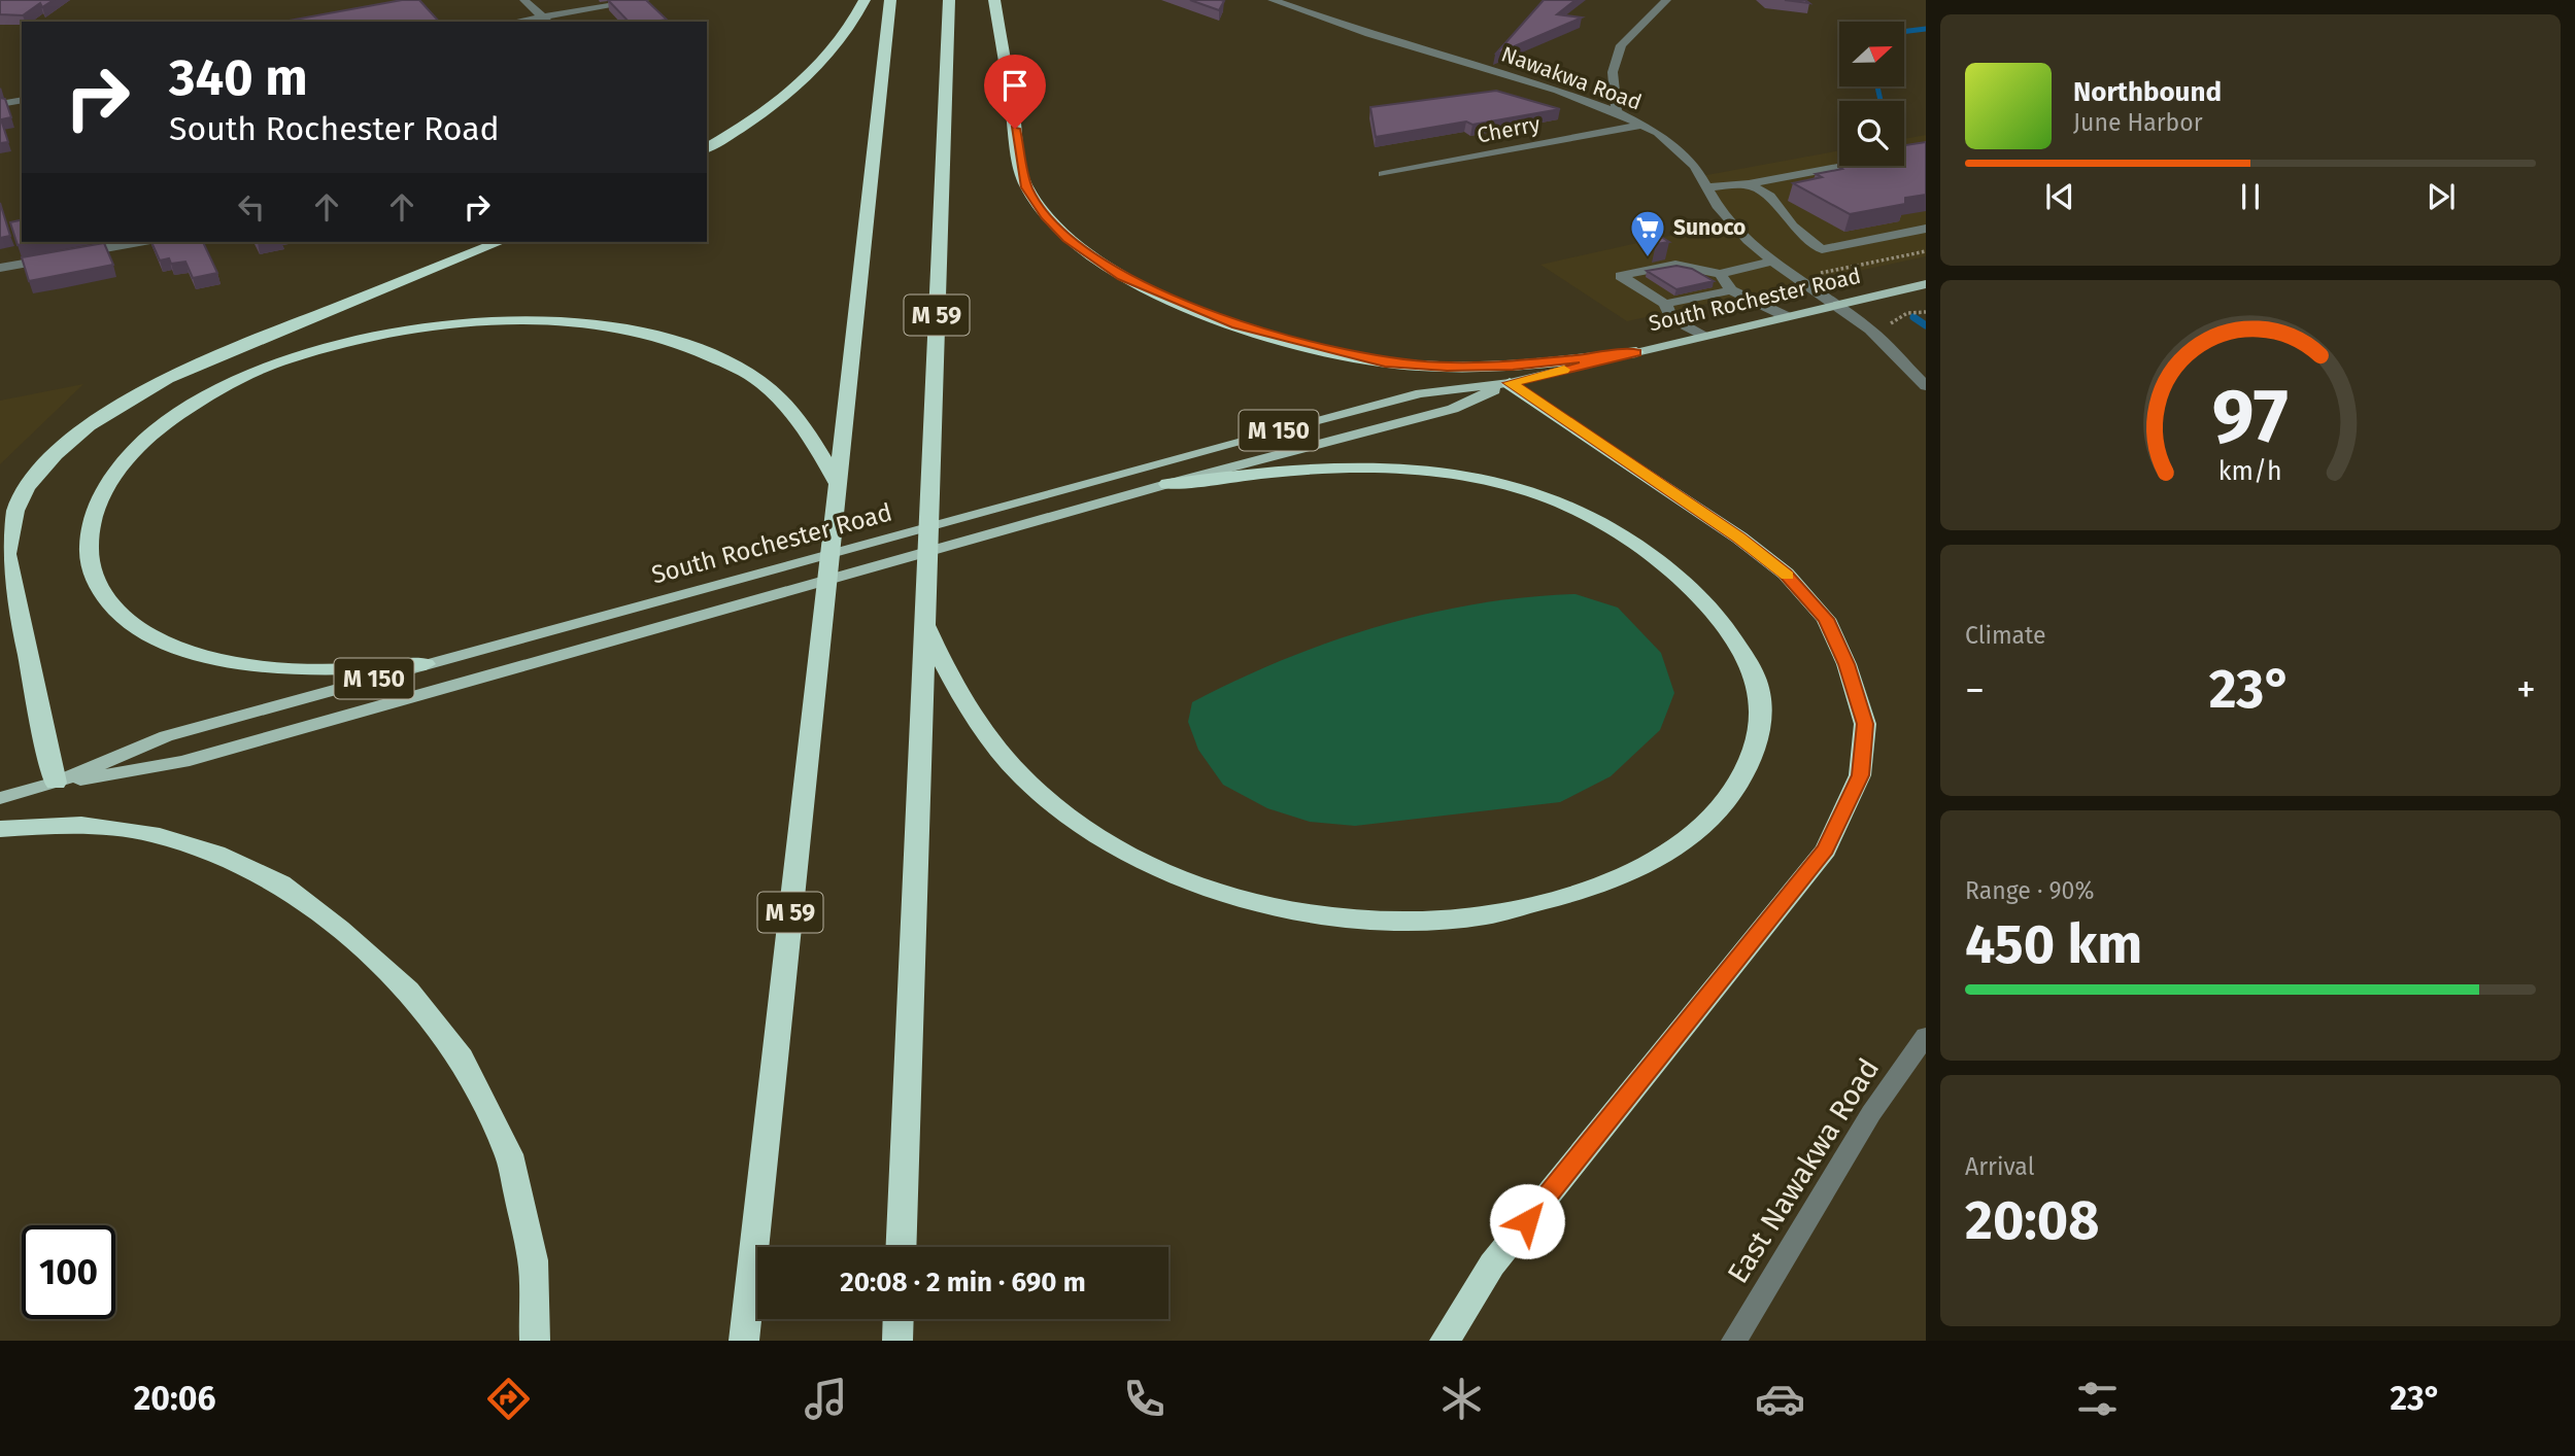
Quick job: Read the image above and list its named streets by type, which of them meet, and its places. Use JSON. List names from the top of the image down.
{
  "streets": {
    "highway": ["M 59"],
    "main road": ["South Rochester Road", "M 150"],
    "street": ["Nawakwa Road", "Cherry", "East Nawakwa Road"]
  },
  "crossings": [
    ["Nawakwa Road", "Cherry"],
    ["Nawakwa Road", "South Rochester Road"]
  ],
  "places": {
    "supermarket": ["Sunoco"]
  },
  "north": "right",
  "page": {
    "turn": ["340 m", "South Rochester Road"],
    "song": ["Northbound", "June Harbor"],
    "tile": [
      "Climate",
      ["Range · 90%", "450 km"],
      ["Arrival", "20:08"]
    ],
    "heat": ["−", "23°", "+"],
    "limit": "100",
    "trip": "20:08 · 2 min · 690 m",
    "tabs": ["20:06", "23°"],
    "gauge": ["97", "km/h"]
  }
}
